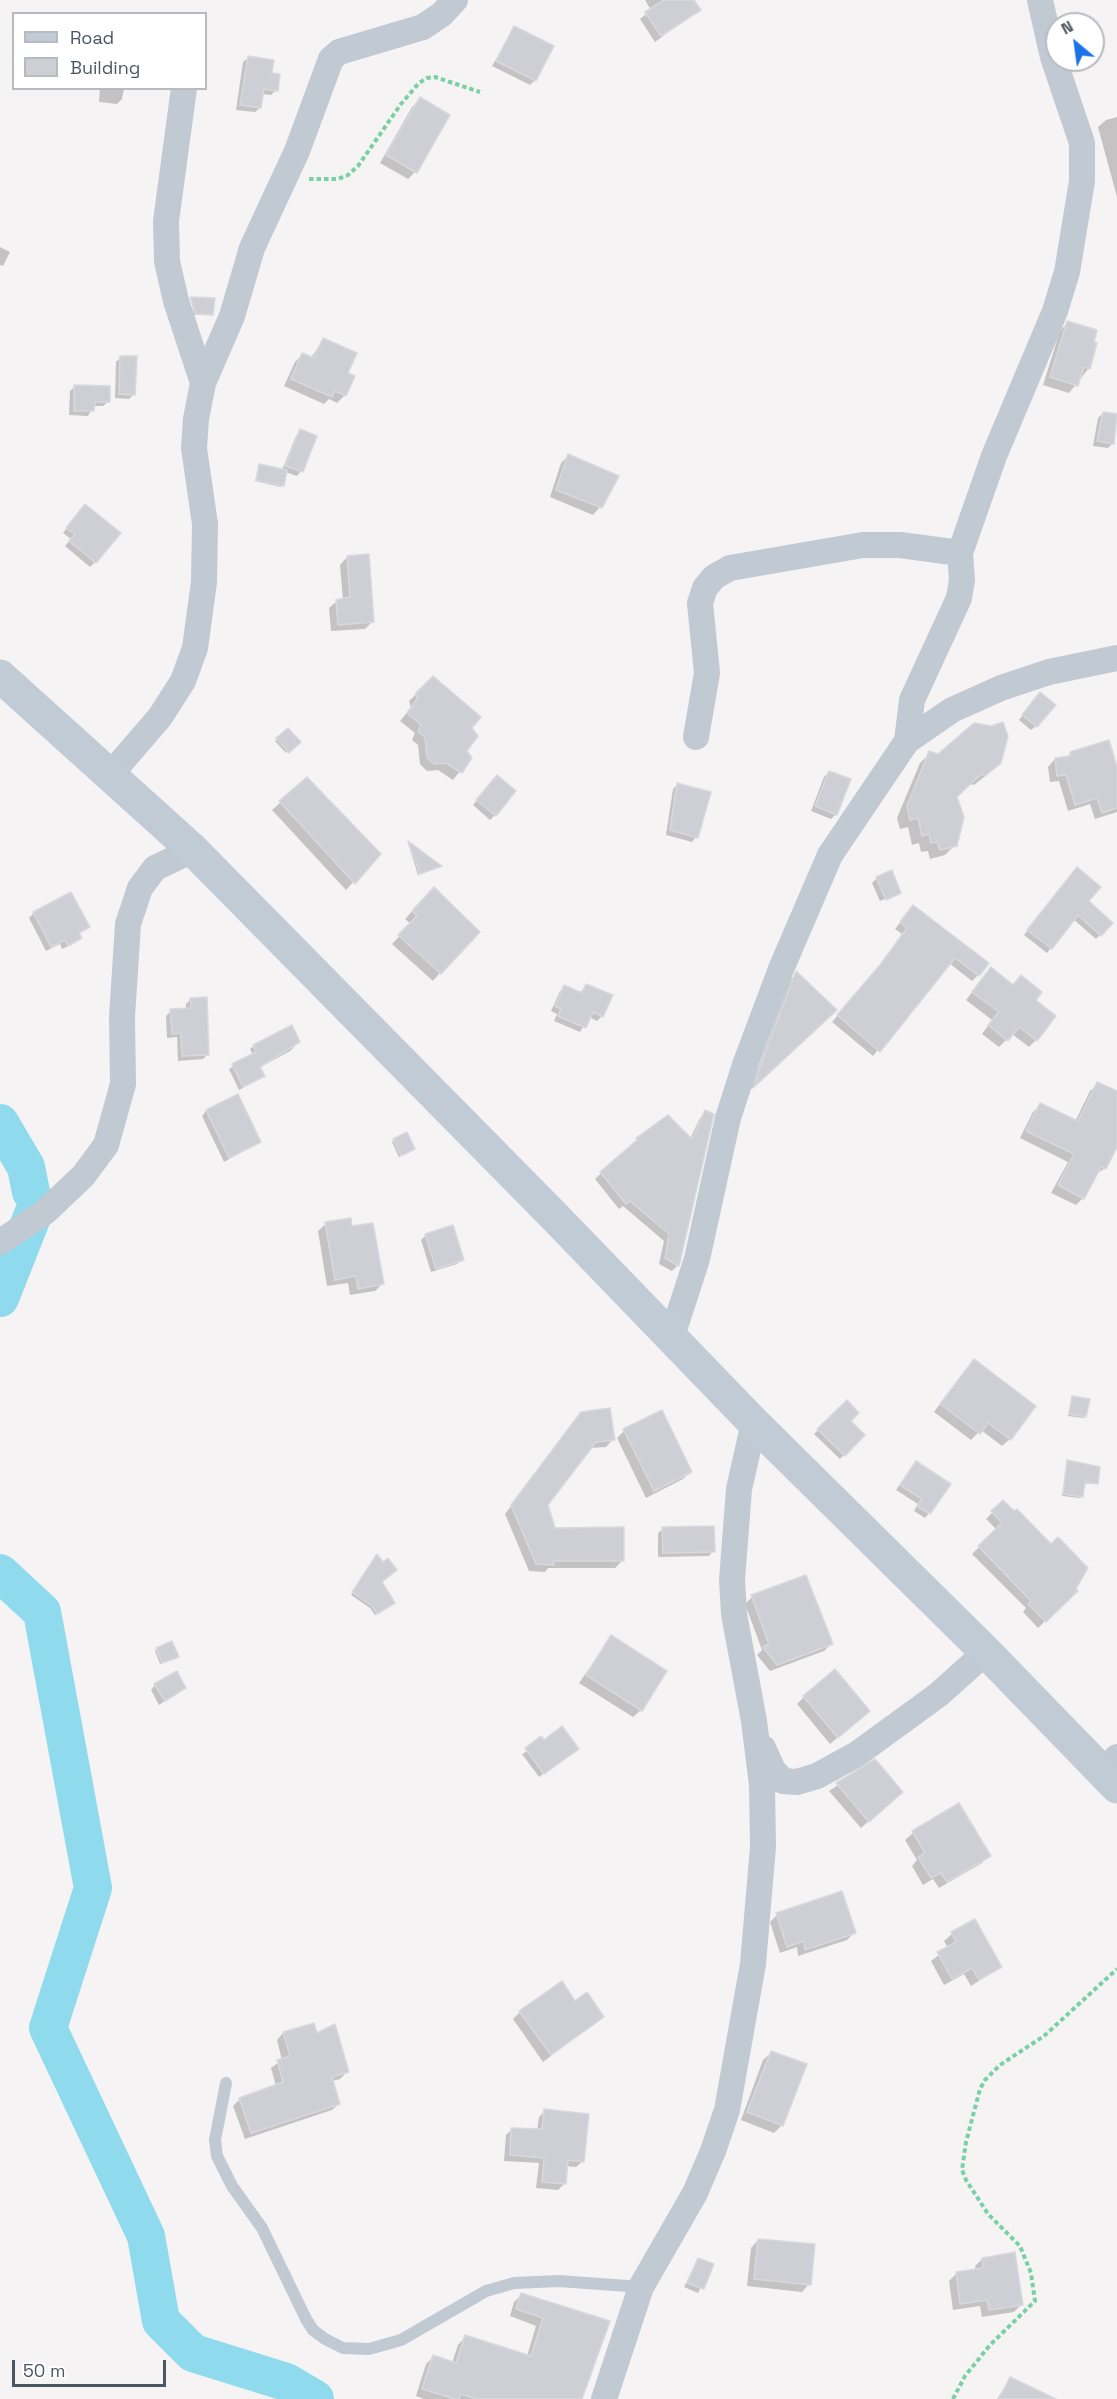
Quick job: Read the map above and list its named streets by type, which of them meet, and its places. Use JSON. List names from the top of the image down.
{
  "legend": ["Road", "Building"],
  "scale_bar": "50 m",
  "north": "top left"
}
